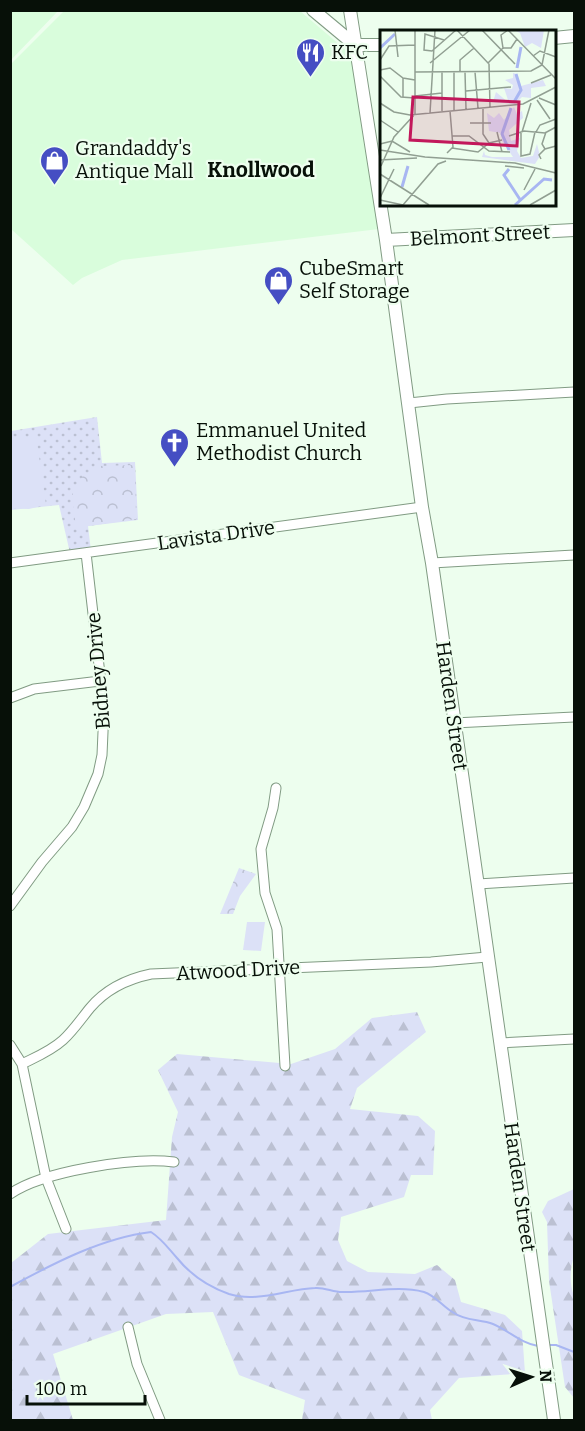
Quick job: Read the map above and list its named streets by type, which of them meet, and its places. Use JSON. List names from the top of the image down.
{
  "streets": {
    "main road": ["Belmont Street", "Harden Street"],
    "street": ["Lavista Drive", "Bidney Drive", "Atwood Drive"]
  },
  "crossings": [
    ["Belmont Street", "Harden Street"],
    ["Lavista Drive", "Bidney Drive"],
    ["Lavista Drive", "Harden Street"],
    ["Harden Street", "Atwood Drive"]
  ],
  "districts": ["Knollwood"],
  "places": {
    "restaurant": ["KFC"],
    "shop": ["Grandaddy's Antique Mall", "CubeSmart Self Storage"],
    "church": ["Emmanuel United Methodist Church"]
  },
  "scale_bar": "100 m",
  "north": "right"
}
